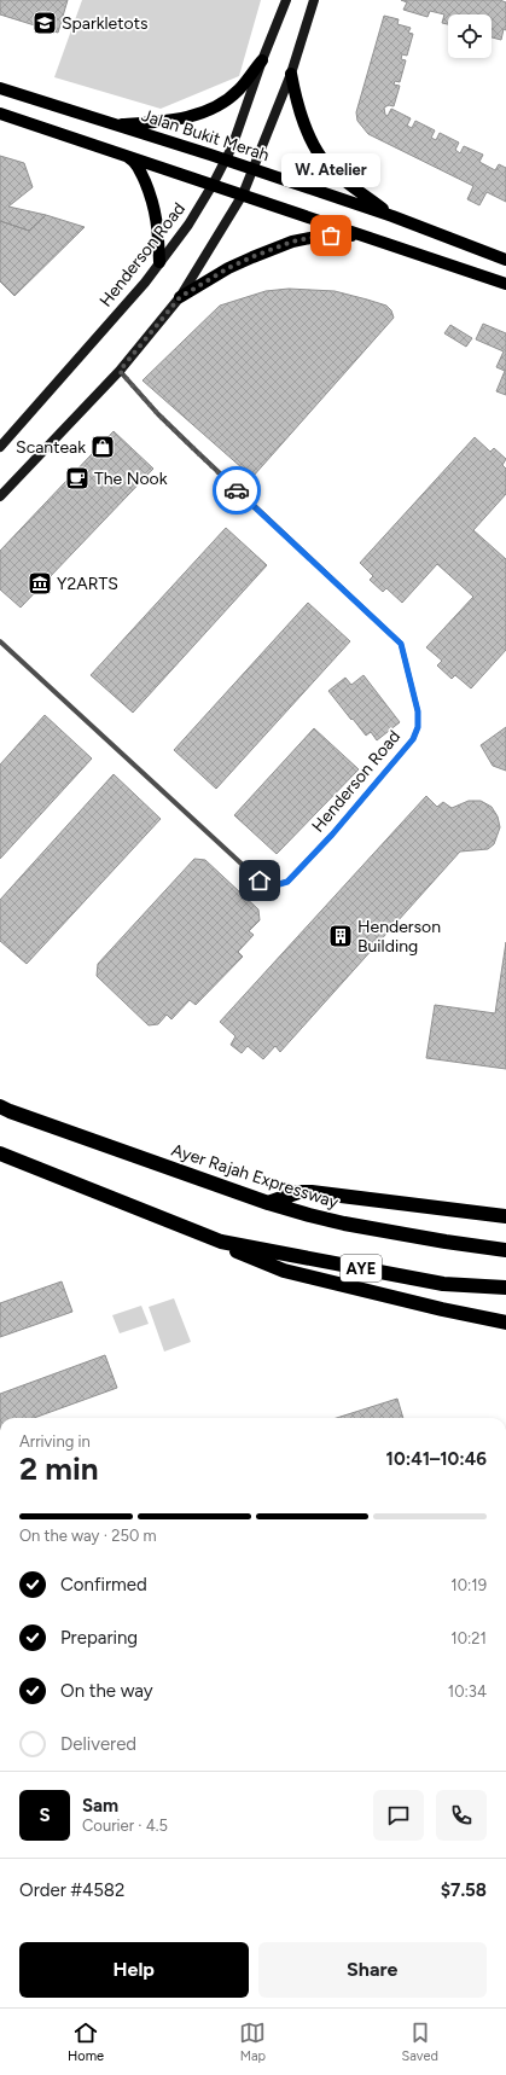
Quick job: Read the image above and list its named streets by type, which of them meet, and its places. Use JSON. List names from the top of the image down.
{
  "streets": {
    "highway": ["Ayer Rajah Expressway", "AYE"],
    "main road": ["Jalan Bukit Merah", "Henderson Road"]
  },
  "crossings": [
    ["Jalan Bukit Merah", "Henderson Road"]
  ],
  "places": {
    "school or university": ["Sparkletots"],
    "other": ["W. Atelier"],
    "shop": ["Scanteak"],
    "cafe": ["The Nook"],
    "museum": ["Y2ARTS"],
    "building": ["Henderson Building"]
  },
  "page": {
    "bubble": "W. Atelier",
    "heading": ["2 min", "Arriving in", "10:41–10:46"],
    "panel": [
      "Sam",
      "Courier · 4.5",
      "Order #4582",
      "$7.58"
    ],
    "bar": "On the way · 250 m",
    "list": [
      ["Confirmed", "10:19"],
      ["Preparing", "10:21"],
      ["On the way", "10:34"],
      "Delivered"
    ],
    "round": "S",
    "buttons": ["Help", "Share"],
    "tabs": ["Home", "Map", "Saved"]
  }
}
